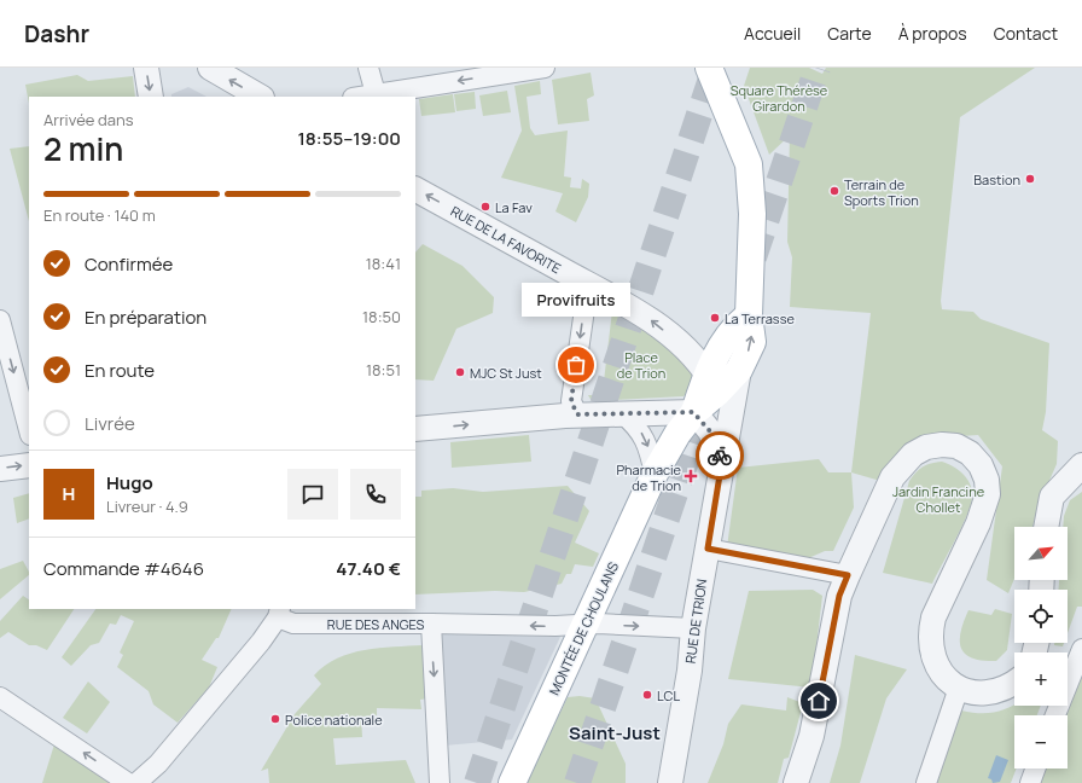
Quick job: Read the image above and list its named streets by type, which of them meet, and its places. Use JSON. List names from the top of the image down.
{
  "streets": {
    "main road": ["MONTÉE DE CHOULANS"],
    "street": ["RUE DE LA FAVORITE", "RUE DE TRION", "RUE DES ANGES"]
  },
  "crossings": [
    ["RUE DE TRION", "RUE DES ANGES"],
    ["RUE DES ANGES", "MONTÉE DE CHOULANS"]
  ],
  "one_way": ["RUE DE LA FAVORITE"],
  "districts": ["Saint-Just"],
  "parks": ["Square Thérèse Girardon", "Place de Trion", "Jardin Francine Chollet"],
  "places": {
    "other": [
      "Bastion",
      "Terrain de Sports Trion",
      "La Fav",
      "La Terrasse",
      "Provifruits",
      "MJC St Just",
      "LCL",
      "Police nationale"
    ],
    "health": ["Pharmacie de Trion"]
  },
  "north": "top right",
  "page": {
    "header": "Dashr",
    "nav": [
      "Accueil",
      "Carte",
      "À propos",
      "Contact"
    ],
    "heading": ["2 min", "Arrivée dans", "18:55–19:00"],
    "panel": [
      "Hugo",
      "Livreur · 4.9",
      "Commande #4646",
      "47.40 €"
    ],
    "bar": "En route · 140 m",
    "list": [
      ["Confirmée", "18:41"],
      ["En préparation", "18:50"],
      ["En route", "18:51"],
      "Livrée"
    ],
    "bubble": "Provifruits",
    "round": "H",
    "map_buttons": ["+", "−"]
  }
}
